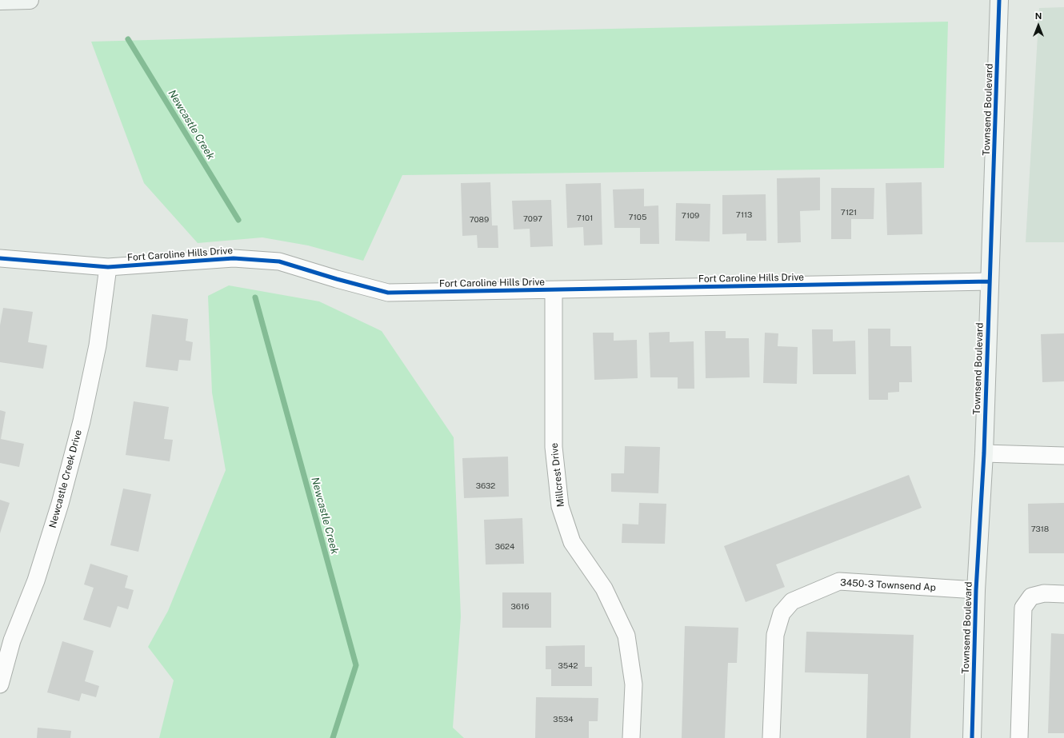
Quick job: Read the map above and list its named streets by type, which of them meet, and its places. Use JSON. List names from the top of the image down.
{
  "streets": {
    "street": [
      "Townsend Boulevard",
      "Fort Caroline Hills Drive",
      "Millcrest Drive",
      "Newcastle Creek Drive",
      "3450-3 Townsend Ap"
    ]
  },
  "crossings": [
    ["Townsend Boulevard", "Fort Caroline Hills Drive"],
    ["Townsend Boulevard", "3450-3 Townsend Ap"],
    ["Fort Caroline Hills Drive", "Millcrest Drive"],
    ["Fort Caroline Hills Drive", "Newcastle Creek Drive"]
  ],
  "water": ["Newcastle Creek"],
  "house_numbers": [
    "7121",
    "7113",
    "7109",
    "7105",
    "7101",
    "7097",
    "7089",
    "3632",
    "7318",
    "3624",
    "3616",
    "3542",
    "3534"
  ],
  "north": "top"
}
